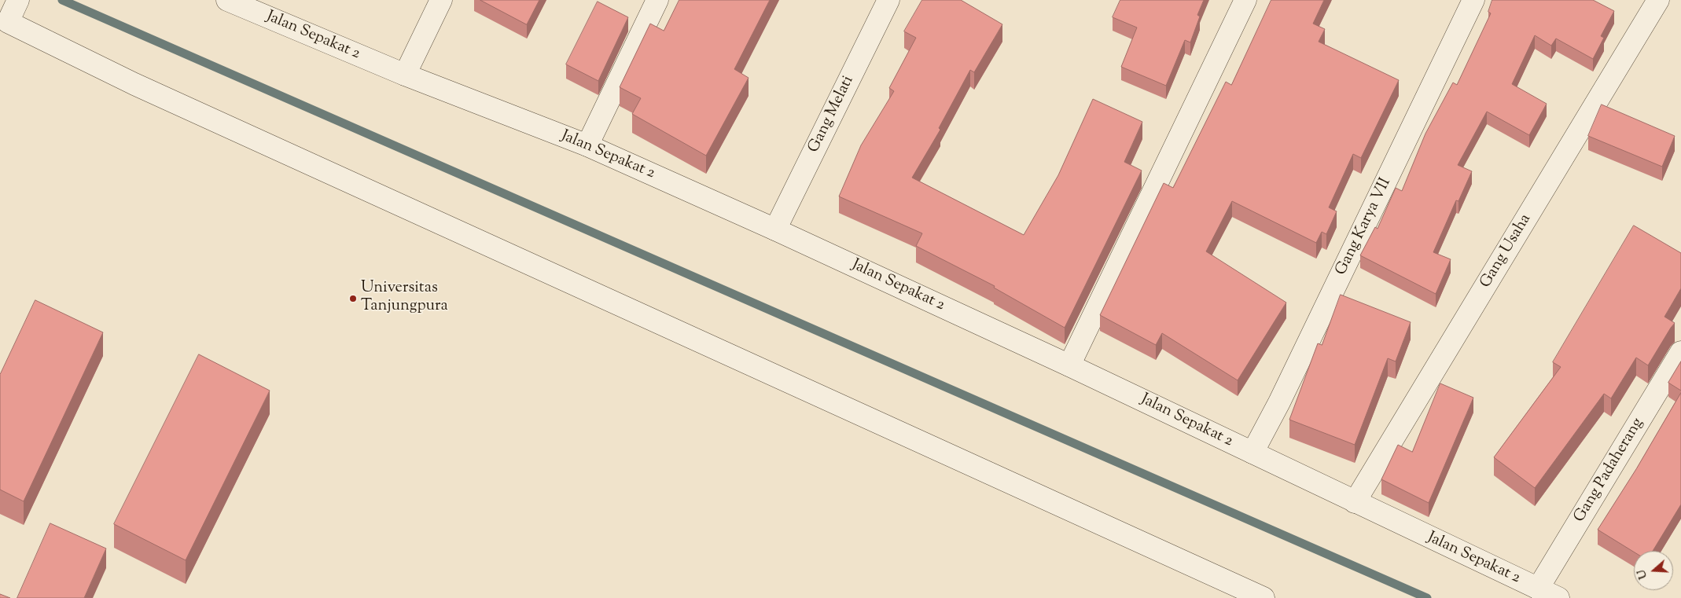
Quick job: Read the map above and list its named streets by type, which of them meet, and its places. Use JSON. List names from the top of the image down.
{
  "streets": {
    "street": [
      "Jalan Sepakat 2",
      "Gang Melati",
      "Gang Karya VII",
      "Gang Usaha",
      "Gang Padaherang"
    ]
  },
  "crossings": [
    ["Jalan Sepakat 2", "Gang Melati"],
    ["Jalan Sepakat 2", "Gang Karya VII"],
    ["Jalan Sepakat 2", "Gang Usaha"],
    ["Jalan Sepakat 2", "Gang Padaherang"]
  ],
  "places": ["Universitas Tanjungpura"],
  "north": "left"
}
